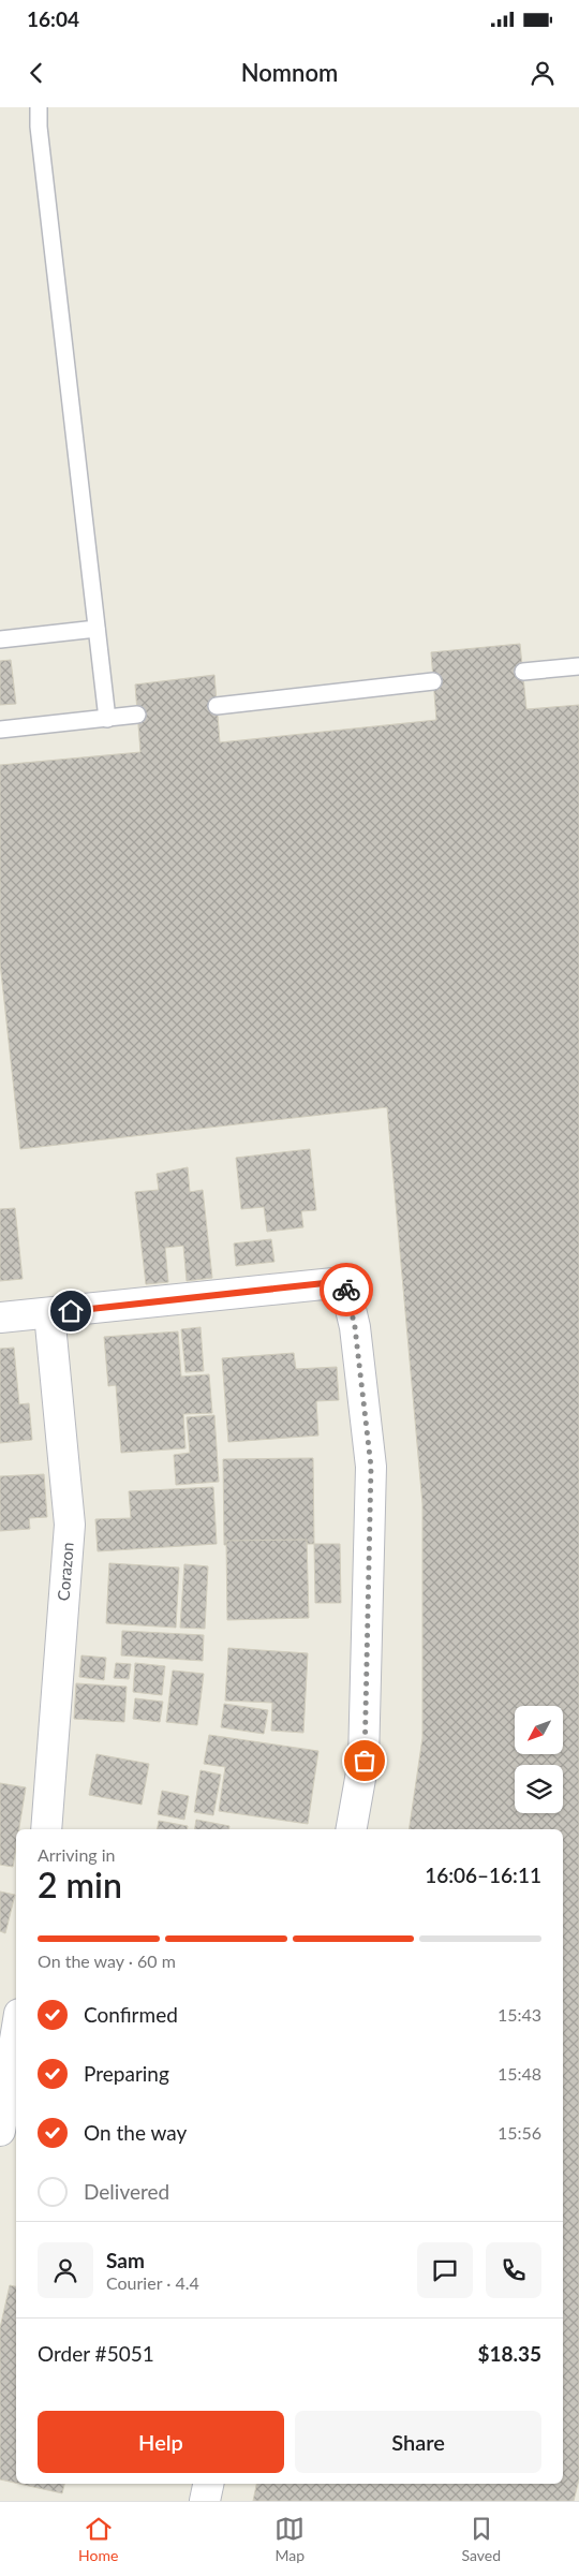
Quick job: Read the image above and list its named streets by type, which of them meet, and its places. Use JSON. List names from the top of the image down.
{
  "streets": {
    "street": ["Corazon"]
  },
  "north": "bottom left",
  "page": {
    "status": "16:04",
    "header": "Nomnom",
    "heading": ["2 min", "Arriving in", "16:06–16:11"],
    "panel": [
      "Sam",
      "Courier · 4.4",
      "Order #5051",
      "$18.35"
    ],
    "bar": "On the way · 60 m",
    "list": [
      ["Confirmed", "15:43"],
      ["Preparing", "15:48"],
      ["On the way", "15:56"],
      "Delivered"
    ],
    "buttons": ["Help", "Share"],
    "tabs": ["Home", "Map", "Saved"]
  }
}
